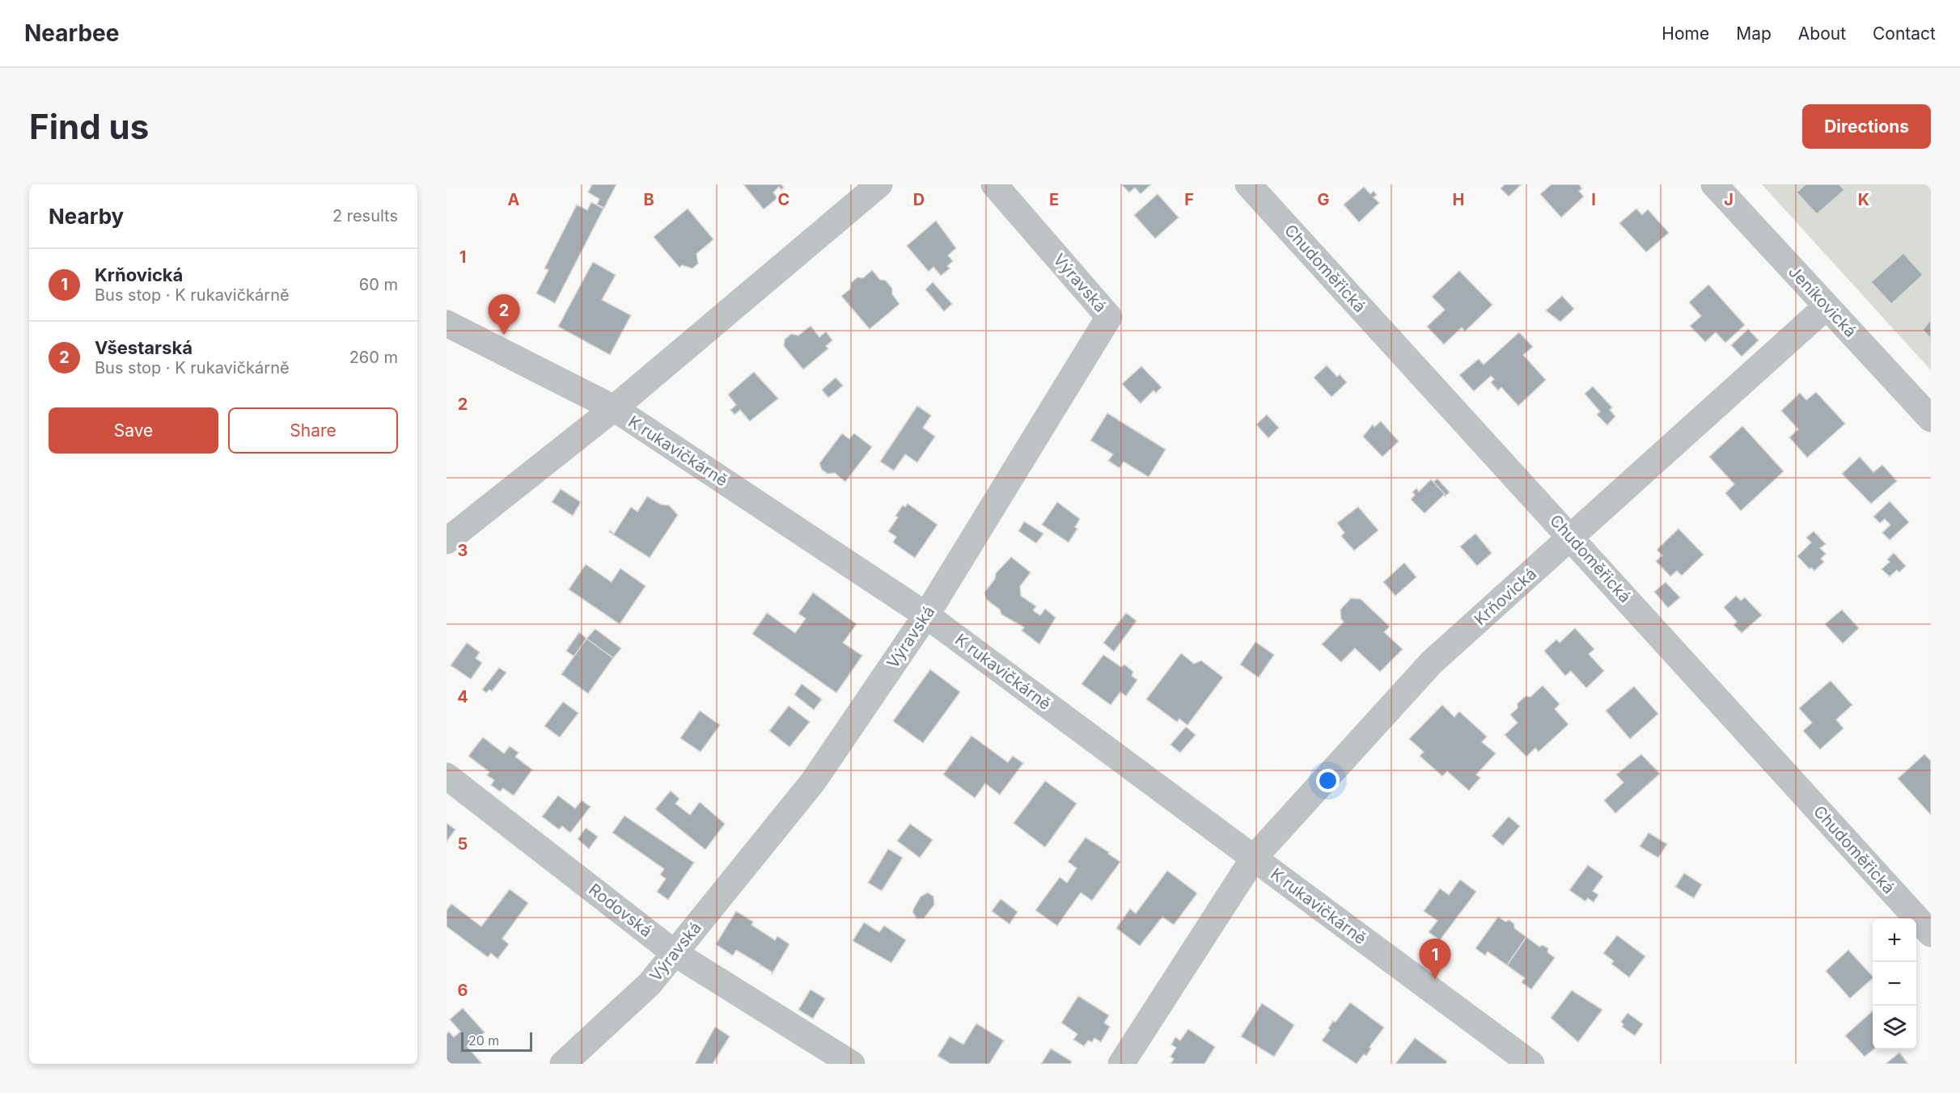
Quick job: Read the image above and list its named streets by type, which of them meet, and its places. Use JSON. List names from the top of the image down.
{
  "streets": {
    "street": [
      "Chudoměřická",
      "Výravská",
      "Jeníkovická",
      "K rukavičkárně",
      "Krňovická",
      "Rodovská"
    ]
  },
  "crossings": [
    ["Chudoměřická", "Krňovická"],
    ["Výravská", "K rukavičkárně"],
    ["Výravská", "Rodovská"],
    ["Jeníkovická", "Krňovická"],
    ["K rukavičkárně", "Krňovická"]
  ],
  "scale_bar": "20 m",
  "page": {
    "header": "Nearbee",
    "nav": [
      "Home",
      "Map",
      "About",
      "Contact"
    ],
    "buttons": [
      "Directions",
      ["Save", "Share"]
    ],
    "title": "Find us",
    "heading": ["Nearby", "2 results"],
    "list": [
      {
        "mark": "1",
        "name": "Krňovická",
        "note": "Bus stop · K rukavičkárně",
        "value": "60 m"
      },
      {
        "mark": "2",
        "name": "Všestarská",
        "note": "Bus stop · K rukavičkárně",
        "value": "260 m"
      }
    ],
    "pins": ["2", "1"],
    "map_buttons": ["+", "−"],
    "scale": "20 m"
  },
  "grid": {
    "columns": [
      "A",
      "B",
      "C",
      "D",
      "E",
      "F",
      "G",
      "H",
      "I",
      "J",
      "K"
    ],
    "rows": [
      "1",
      "2",
      "3",
      "4",
      "5",
      "6"
    ]
  }
}
